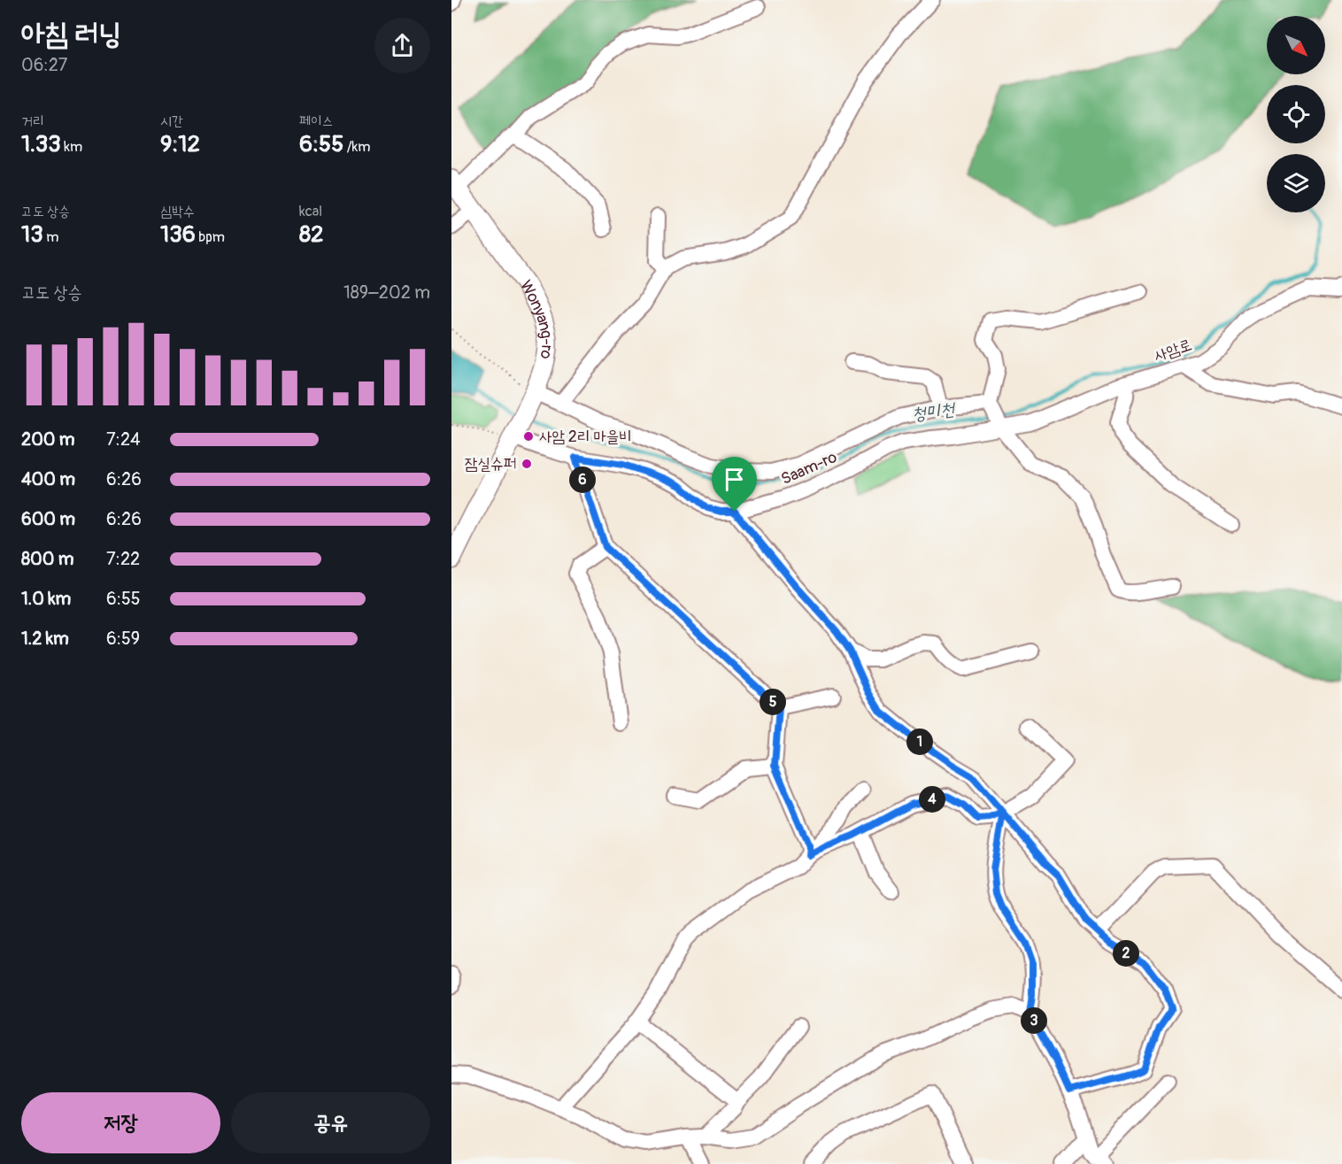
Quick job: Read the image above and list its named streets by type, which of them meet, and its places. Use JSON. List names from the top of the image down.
{
  "streets": {
    "main road": ["Wonyang-ro"],
    "street": ["사암로", "Saam-ro"]
  },
  "crossings": [
    ["Wonyang-ro", "Saam-ro"],
    ["사암로", "Saam-ro"]
  ],
  "water": ["청미천"],
  "places": ["사암 2리 마을비", "잠실슈퍼"],
  "north": "bottom right",
  "page": {
    "heading": ["아침 러닝", "06:27"],
    "stats": [
      ["거리", "1.33 km"],
      ["시간", "9:12"],
      ["페이스", "6:55 /km"],
      ["고도 상승", "13 m"],
      ["심박수", "136 bpm"],
      ["kcal", "82"]
    ],
    "chart": ["고도 상승", "189–202 m"],
    "list": [
      {
        "name": "200 m",
        "note": "7:24"
      },
      {
        "name": "400 m",
        "note": "6:26"
      },
      {
        "name": "600 m",
        "note": "6:26"
      },
      {
        "name": "800 m",
        "note": "7:22"
      },
      {
        "name": "1.0 km",
        "note": "6:55"
      },
      {
        "name": "1.2 km",
        "note": "6:59"
      }
    ],
    "pins": [
      "6",
      "5",
      "1",
      "4",
      "2",
      "3"
    ],
    "buttons": ["저장", "공유"]
  }
}
